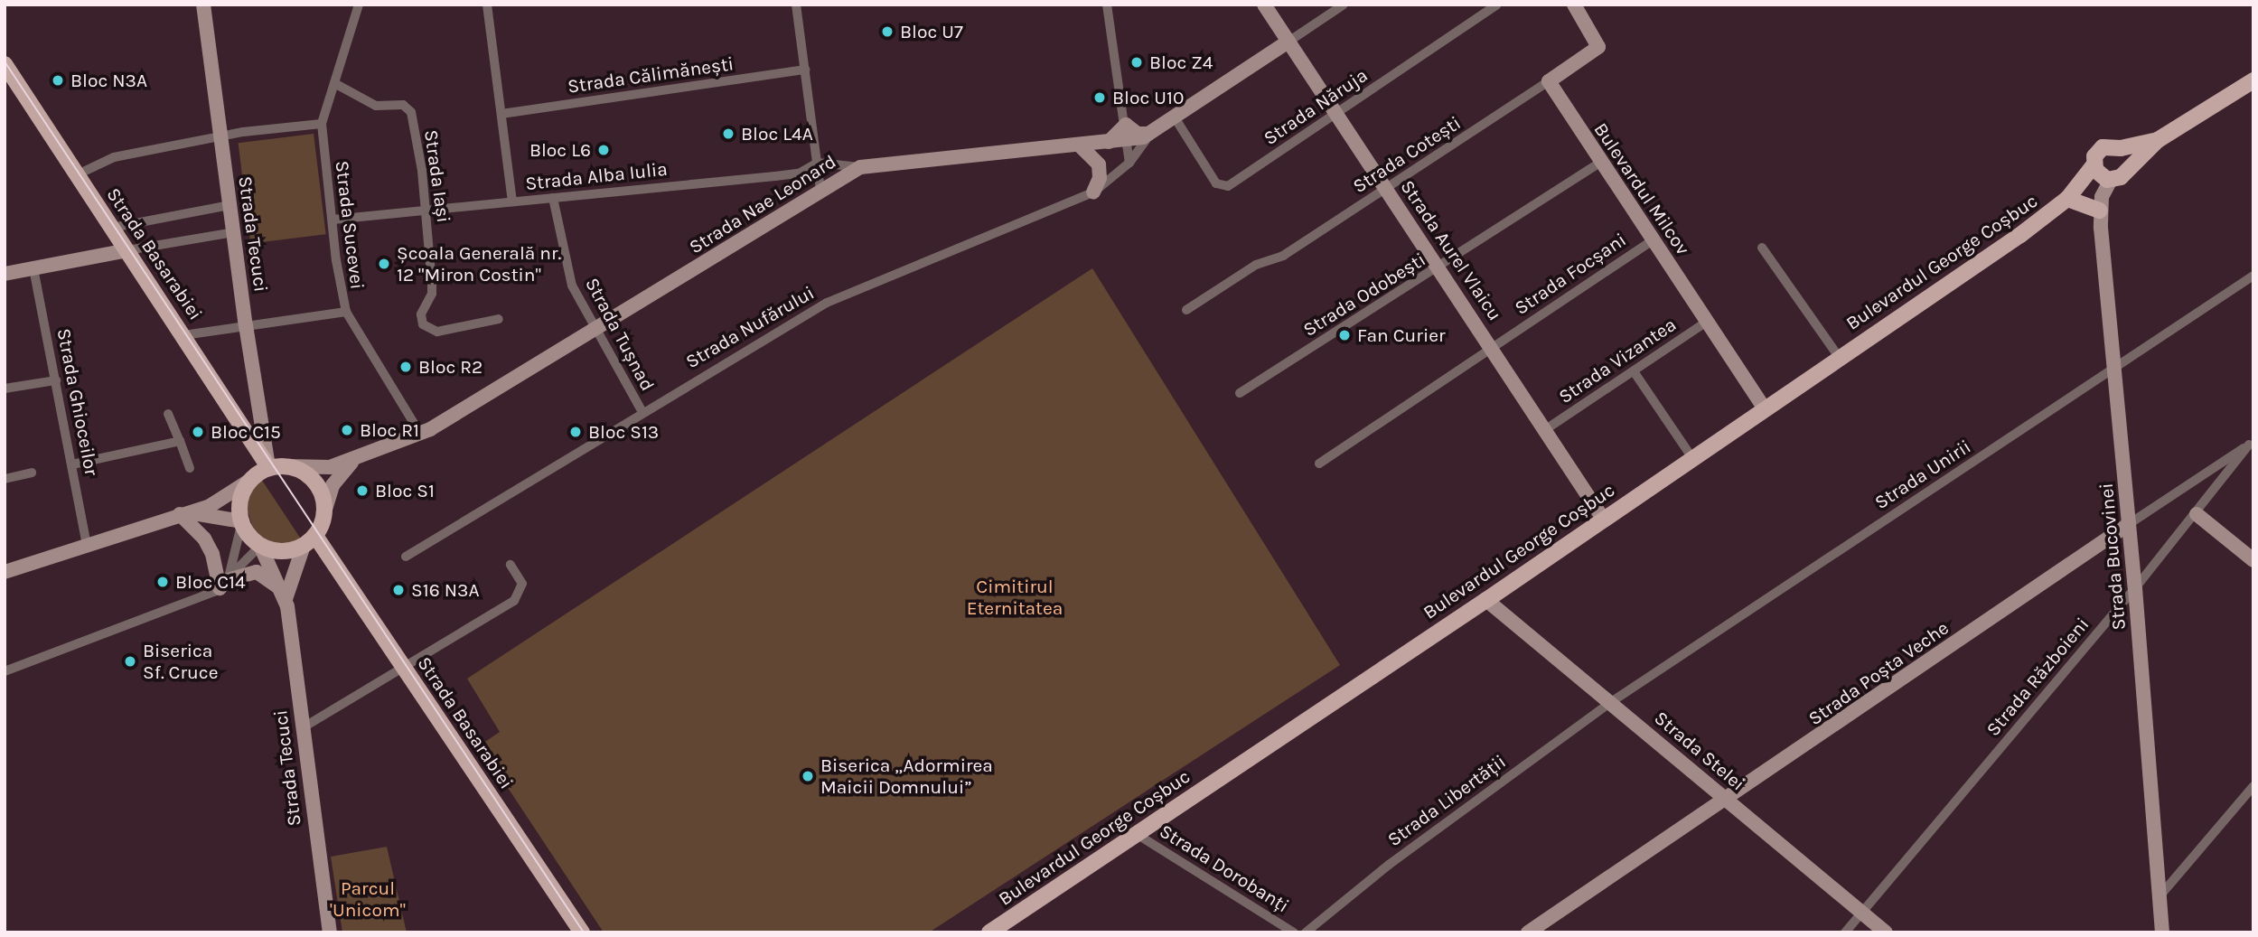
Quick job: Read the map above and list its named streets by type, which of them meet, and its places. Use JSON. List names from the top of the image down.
{
  "streets": {
    "main road": ["Strada Basarabiei", "Bulevardul George Coșbuc"],
    "street": [
      "Strada Călimănești",
      "Strada Năruja",
      "Strada Cotești",
      "Strada Iași",
      "Strada Alba Iulia",
      "Bulevardul Milcov",
      "Strada Nae Leonard",
      "Strada Sucevei",
      "Strada Tecuci",
      "Strada Aurel Vlaicu",
      "Strada Focșani",
      "Strada Odobești",
      "Strada Nufărului",
      "Strada Tușnad",
      "Strada Vizantea",
      "Strada Ghioceilor",
      "Strada Unirii",
      "Strada Bucovinei",
      "Strada Poșta Veche",
      "Strada Războieni",
      "Strada Stelei",
      "Strada Libertății",
      "Strada Dorobanți"
    ]
  },
  "crossings": [
    ["Strada Năruja", "Strada Nae Leonard"],
    ["Strada Năruja", "Strada Aurel Vlaicu"],
    ["Strada Cotești", "Bulevardul Milcov"],
    ["Strada Cotești", "Strada Aurel Vlaicu"],
    ["Strada Iași", "Strada Alba Iulia"],
    ["Strada Iași", "Strada Sucevei"],
    ["Strada Alba Iulia", "Strada Nae Leonard"],
    ["Strada Alba Iulia", "Strada Sucevei"],
    ["Strada Alba Iulia", "Strada Tușnad"],
    ["Bulevardul Milcov", "Bulevardul George Coșbuc"],
    ["Bulevardul Milcov", "Strada Focșani"],
    ["Bulevardul Milcov", "Strada Odobești"],
    ["Bulevardul Milcov", "Strada Vizantea"],
    ["Strada Nae Leonard", "Strada Sucevei"],
    ["Strada Nae Leonard", "Strada Tecuci"],
    ["Strada Nae Leonard", "Strada Aurel Vlaicu"],
    ["Strada Nae Leonard", "Strada Basarabiei"],
    ["Strada Nae Leonard", "Strada Nufărului"],
    ["Strada Nae Leonard", "Strada Tușnad"],
    ["Strada Tecuci", "Strada Basarabiei"],
    ["Strada Aurel Vlaicu", "Bulevardul George Coșbuc"],
    ["Strada Aurel Vlaicu", "Strada Focșani"],
    ["Strada Aurel Vlaicu", "Strada Odobești"],
    ["Strada Aurel Vlaicu", "Strada Vizantea"],
    ["Bulevardul George Coșbuc", "Strada Bucovinei"],
    ["Bulevardul George Coșbuc", "Strada Stelei"],
    ["Bulevardul George Coșbuc", "Strada Dorobanți"],
    ["Strada Nufărului", "Strada Tușnad"],
    ["Strada Unirii", "Strada Bucovinei"],
    ["Strada Unirii", "Strada Stelei"],
    ["Strada Unirii", "Strada Libertății"],
    ["Strada Bucovinei", "Strada Poșta Veche"],
    ["Strada Bucovinei", "Strada Războieni"],
    ["Strada Poșta Veche", "Strada Războieni"],
    ["Strada Poșta Veche", "Strada Stelei"],
    ["Strada Războieni", "Strada Stelei"],
    ["Strada Stelei", "Strada Libertății"]
  ],
  "parks": ["Cimitirul Eternitatea", "Parcul 'Unicom\""],
  "places": [
    "Bloc U7",
    "Bloc Z4",
    "Bloc N3A",
    "Bloc U10",
    "Bloc L4A",
    "Bloc L6",
    "Școala Generală nr. 12 \"Miron Costin\"",
    "Fan Curier",
    "Bloc R2",
    "Bloc R1",
    "Bloc C15",
    "Bloc S13",
    "Bloc S1",
    "Bloc C14",
    "S16 N3A",
    "Biserica Sf. Cruce",
    "Biserica „Adormirea Maicii Domnului”"
  ]
}
